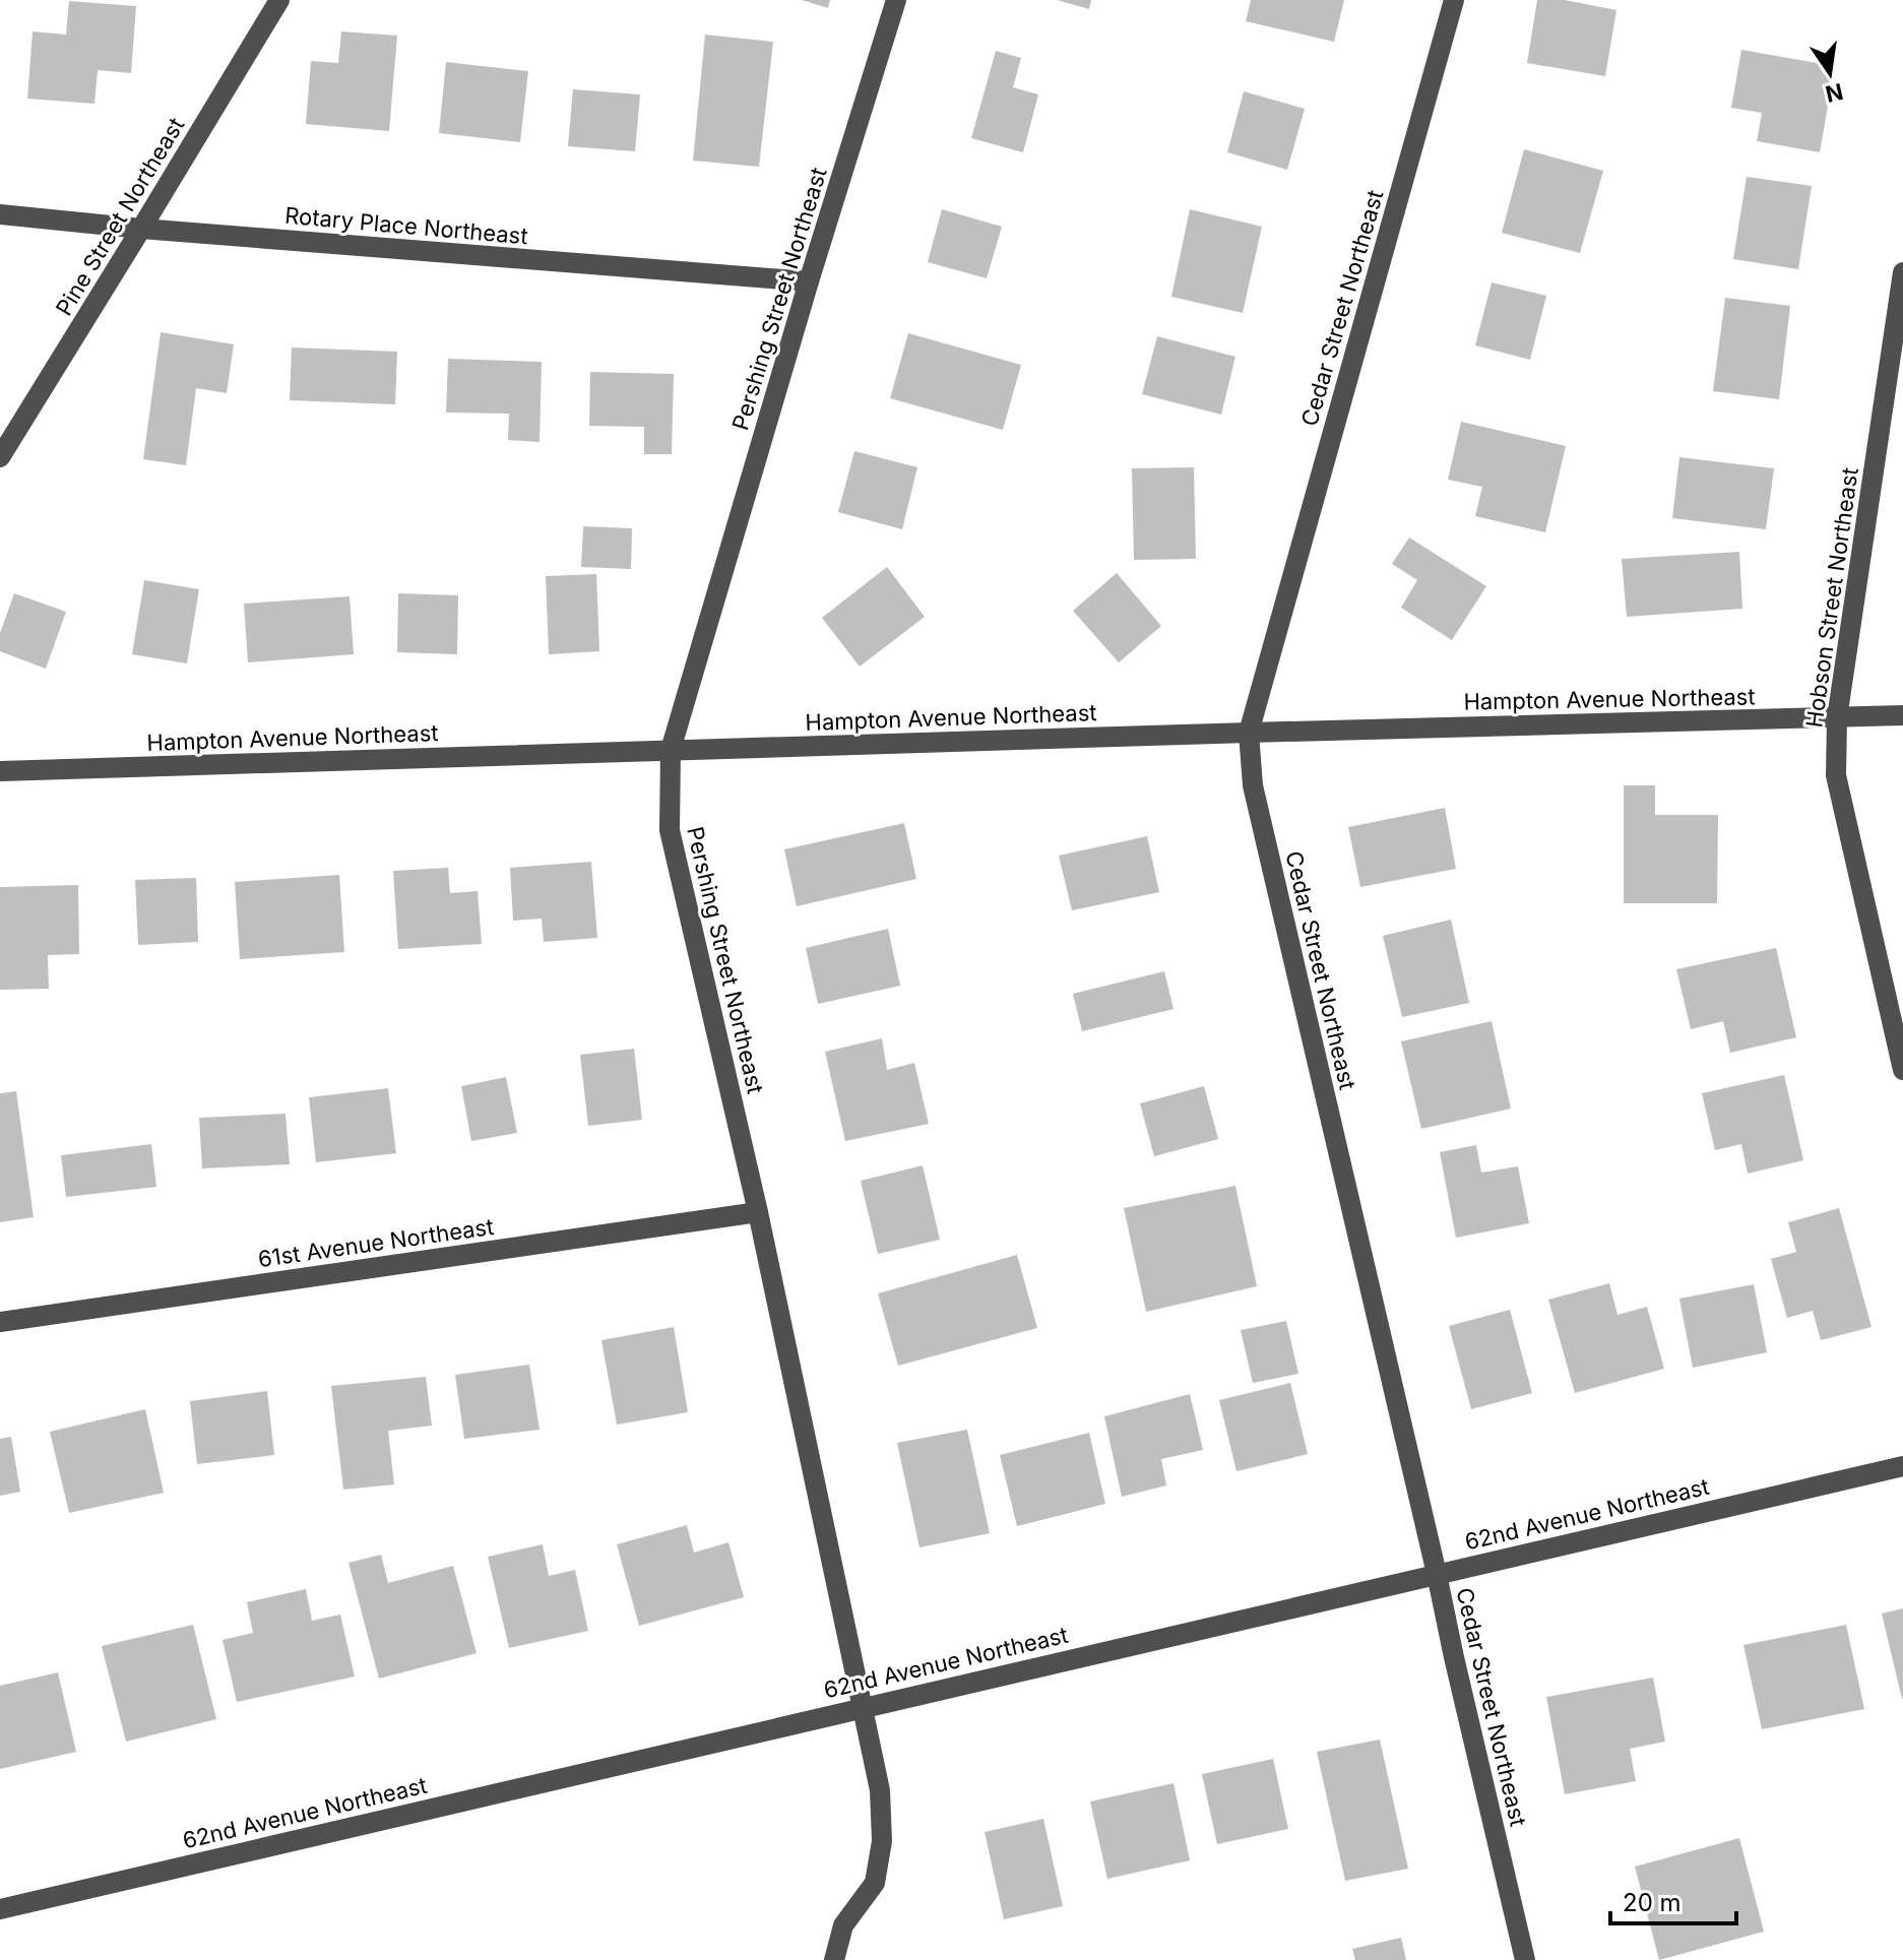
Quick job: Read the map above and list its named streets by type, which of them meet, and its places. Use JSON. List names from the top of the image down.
{
  "streets": {
    "street": [
      "Pine Street Northeast",
      "Rotary Place Northeast",
      "Pershing Street Northeast",
      "Cedar Street Northeast",
      "Hobson Street Northeast",
      "Hampton Avenue Northeast",
      "61st Avenue Northeast",
      "62nd Avenue Northeast"
    ]
  },
  "crossings": [
    ["Pine Street Northeast", "Rotary Place Northeast"],
    ["Rotary Place Northeast", "Pershing Street Northeast"],
    ["Pershing Street Northeast", "Hampton Avenue Northeast"],
    ["Pershing Street Northeast", "61st Avenue Northeast"],
    ["Pershing Street Northeast", "62nd Avenue Northeast"],
    ["Cedar Street Northeast", "Hampton Avenue Northeast"],
    ["Cedar Street Northeast", "62nd Avenue Northeast"],
    ["Hobson Street Northeast", "Hampton Avenue Northeast"]
  ],
  "scale_bar": "20 m",
  "north": "bottom"
}
